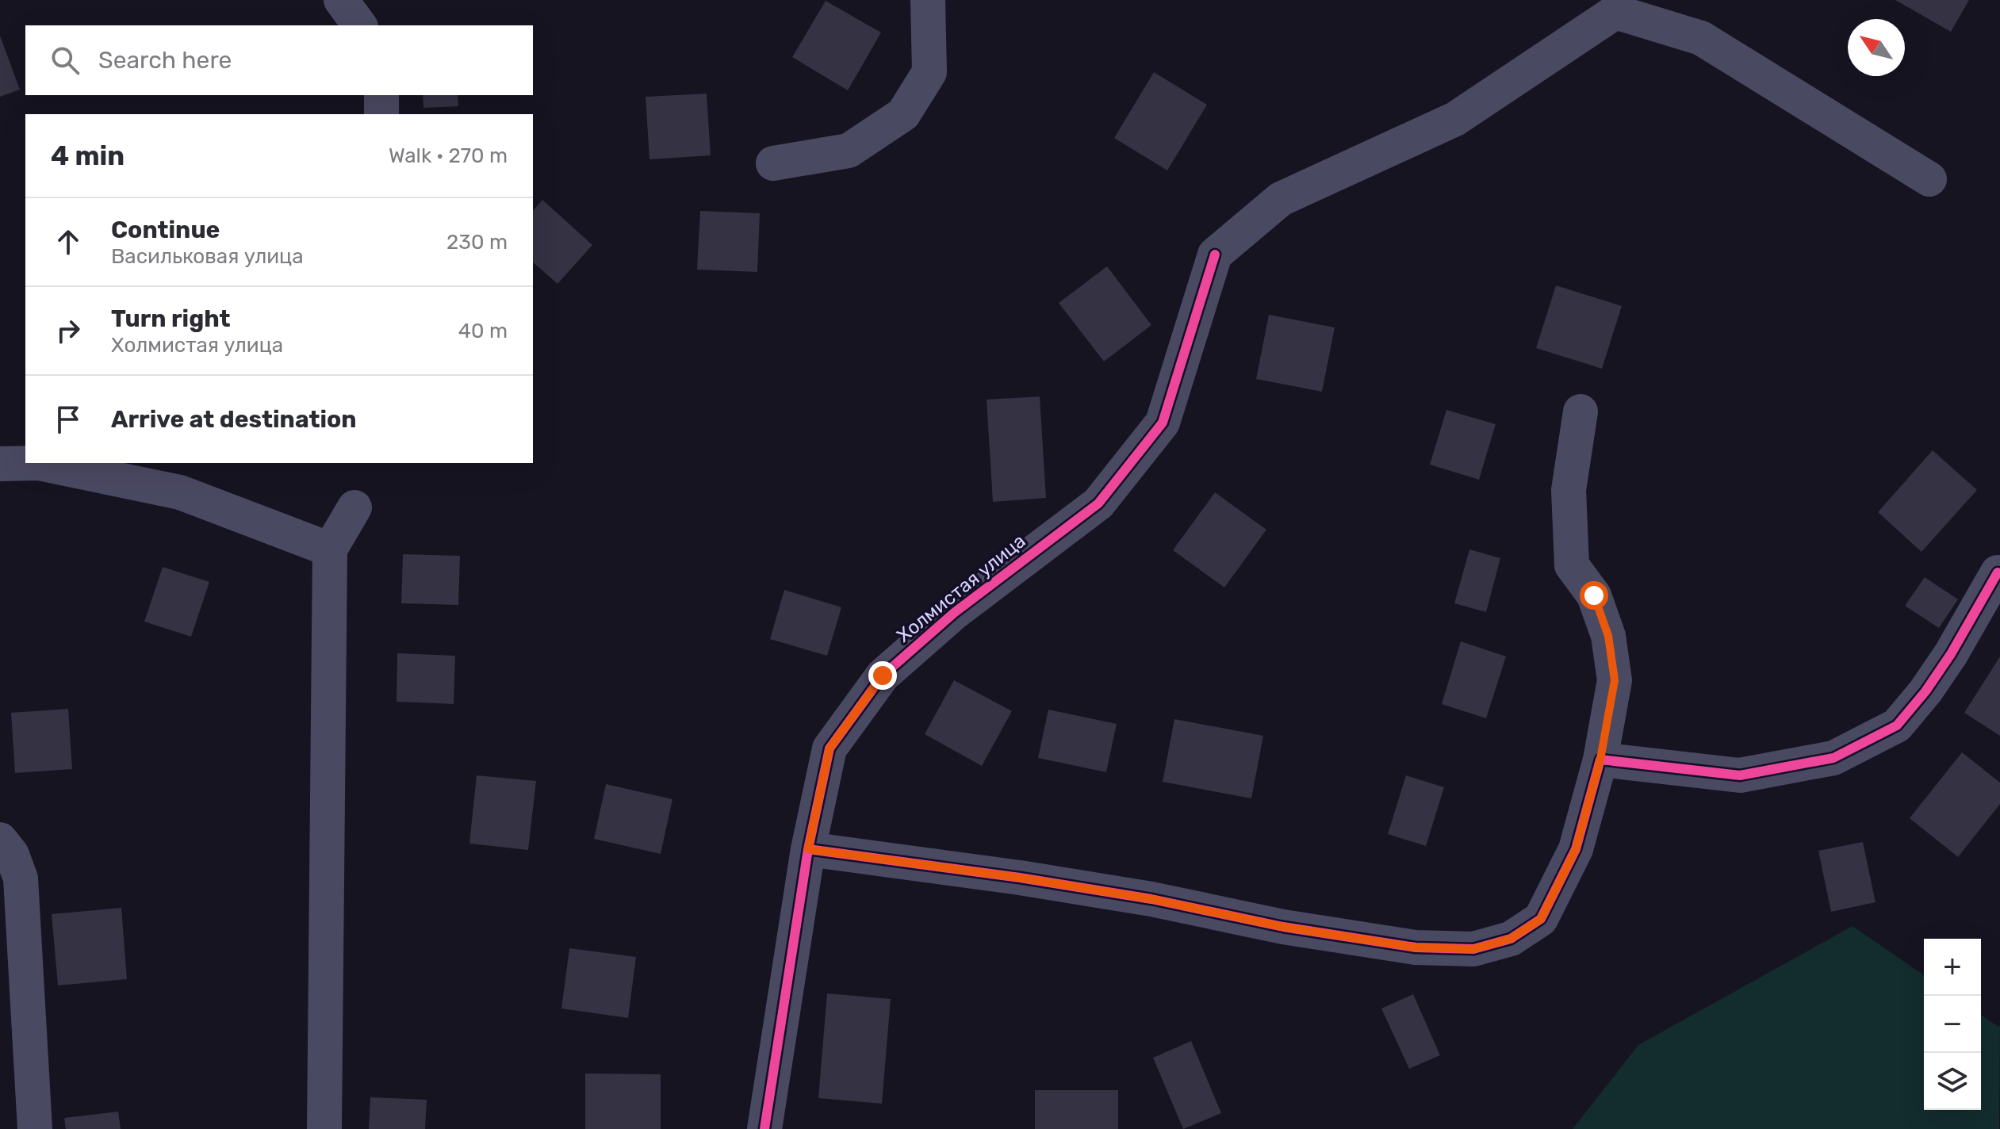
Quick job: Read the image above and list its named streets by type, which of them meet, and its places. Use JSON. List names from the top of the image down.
{
  "streets": {
    "street": ["Холмистая улица"]
  },
  "north": "top left",
  "page": {
    "search": "Search here",
    "heading": ["4 min", "Walk · 270 m"],
    "list": [
      ["Continue", "Васильковая улица", "230 m"],
      ["Turn right", "Холмистая улица", "40 m"],
      "Arrive at destination"
    ],
    "map_buttons": ["+", "−"]
  }
}
